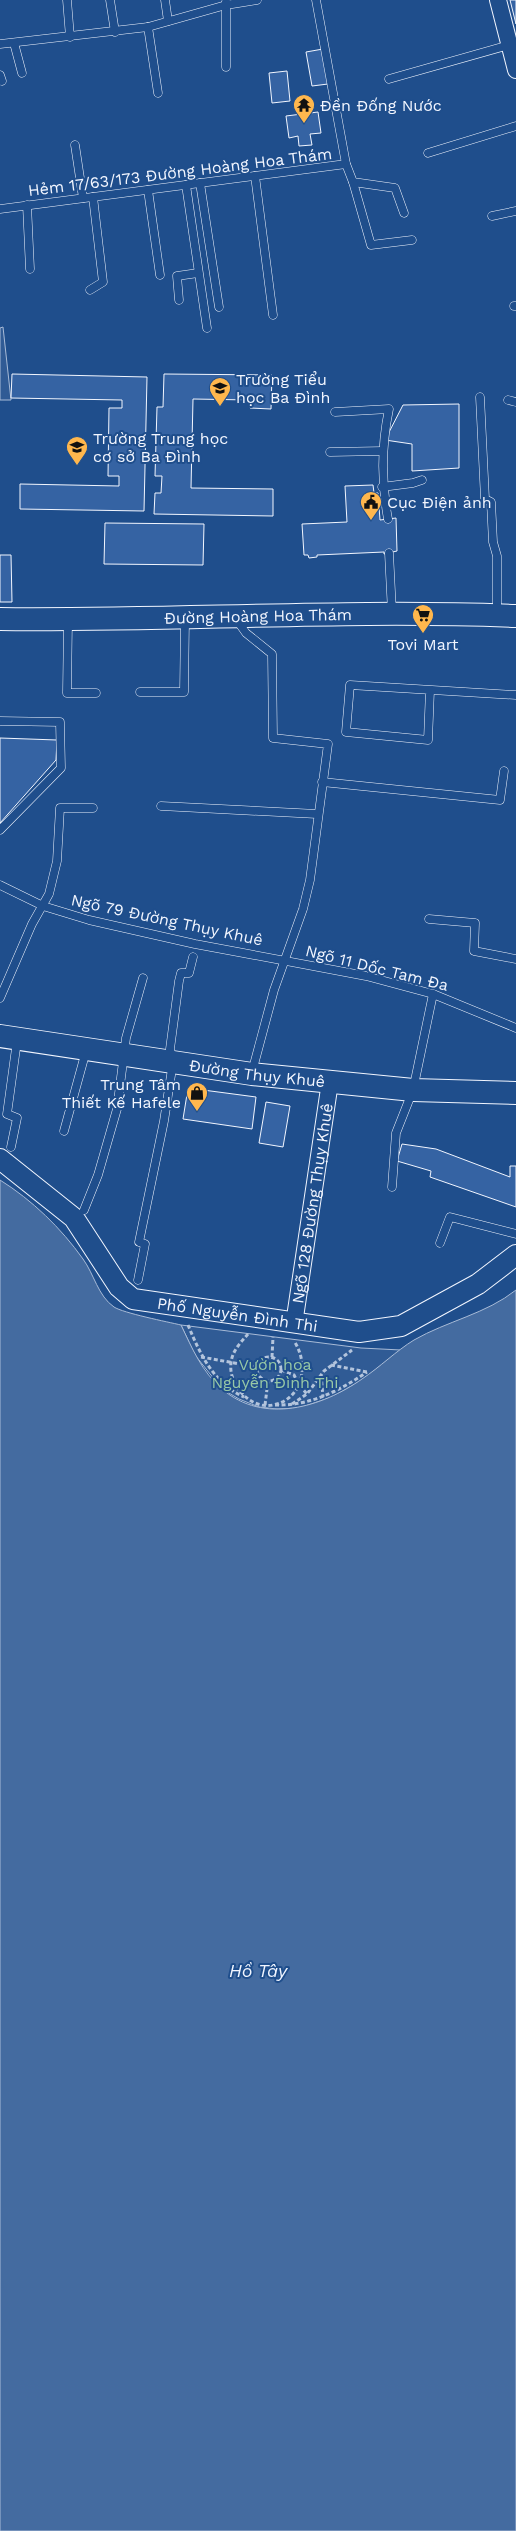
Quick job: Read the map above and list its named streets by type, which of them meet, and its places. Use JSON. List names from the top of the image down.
{
  "streets": {
    "main road": ["Đường Hoàng Hoa Thám", "Đường Thụy Khuê"],
    "street": ["Ngõ 128 Đường Thụy Khuê", "Phố Nguyễn Đình Thi"],
    "lane": ["Hẻm 17/63/173 Đường Hoàng Hoa Thám", "Ngõ 79 Đường Thụy Khuê", "Ngõ 11 Dốc Tam Đa"]
  },
  "crossings": [
    ["Ngõ 79 Đường Thụy Khuê", "Ngõ 11 Dốc Tam Đa"],
    ["Đường Thụy Khuê", "Ngõ 128 Đường Thụy Khuê"],
    ["Ngõ 128 Đường Thụy Khuê", "Phố Nguyễn Đình Thi"]
  ],
  "water": ["Hồ Tây"],
  "parks": ["Vườn hoa Nguyễn Đình Thi"],
  "places": {
    "temple": ["Đền Đống Nước"],
    "school or university": ["Trường Tiểu học Ba Đình", "Trường Trung học cơ sở Ba Đình"],
    "public building": ["Cục Điện ảnh"],
    "supermarket": ["Tovi Mart"],
    "shop": ["Trung Tâm Thiết Kế Hafele"]
  }
}
